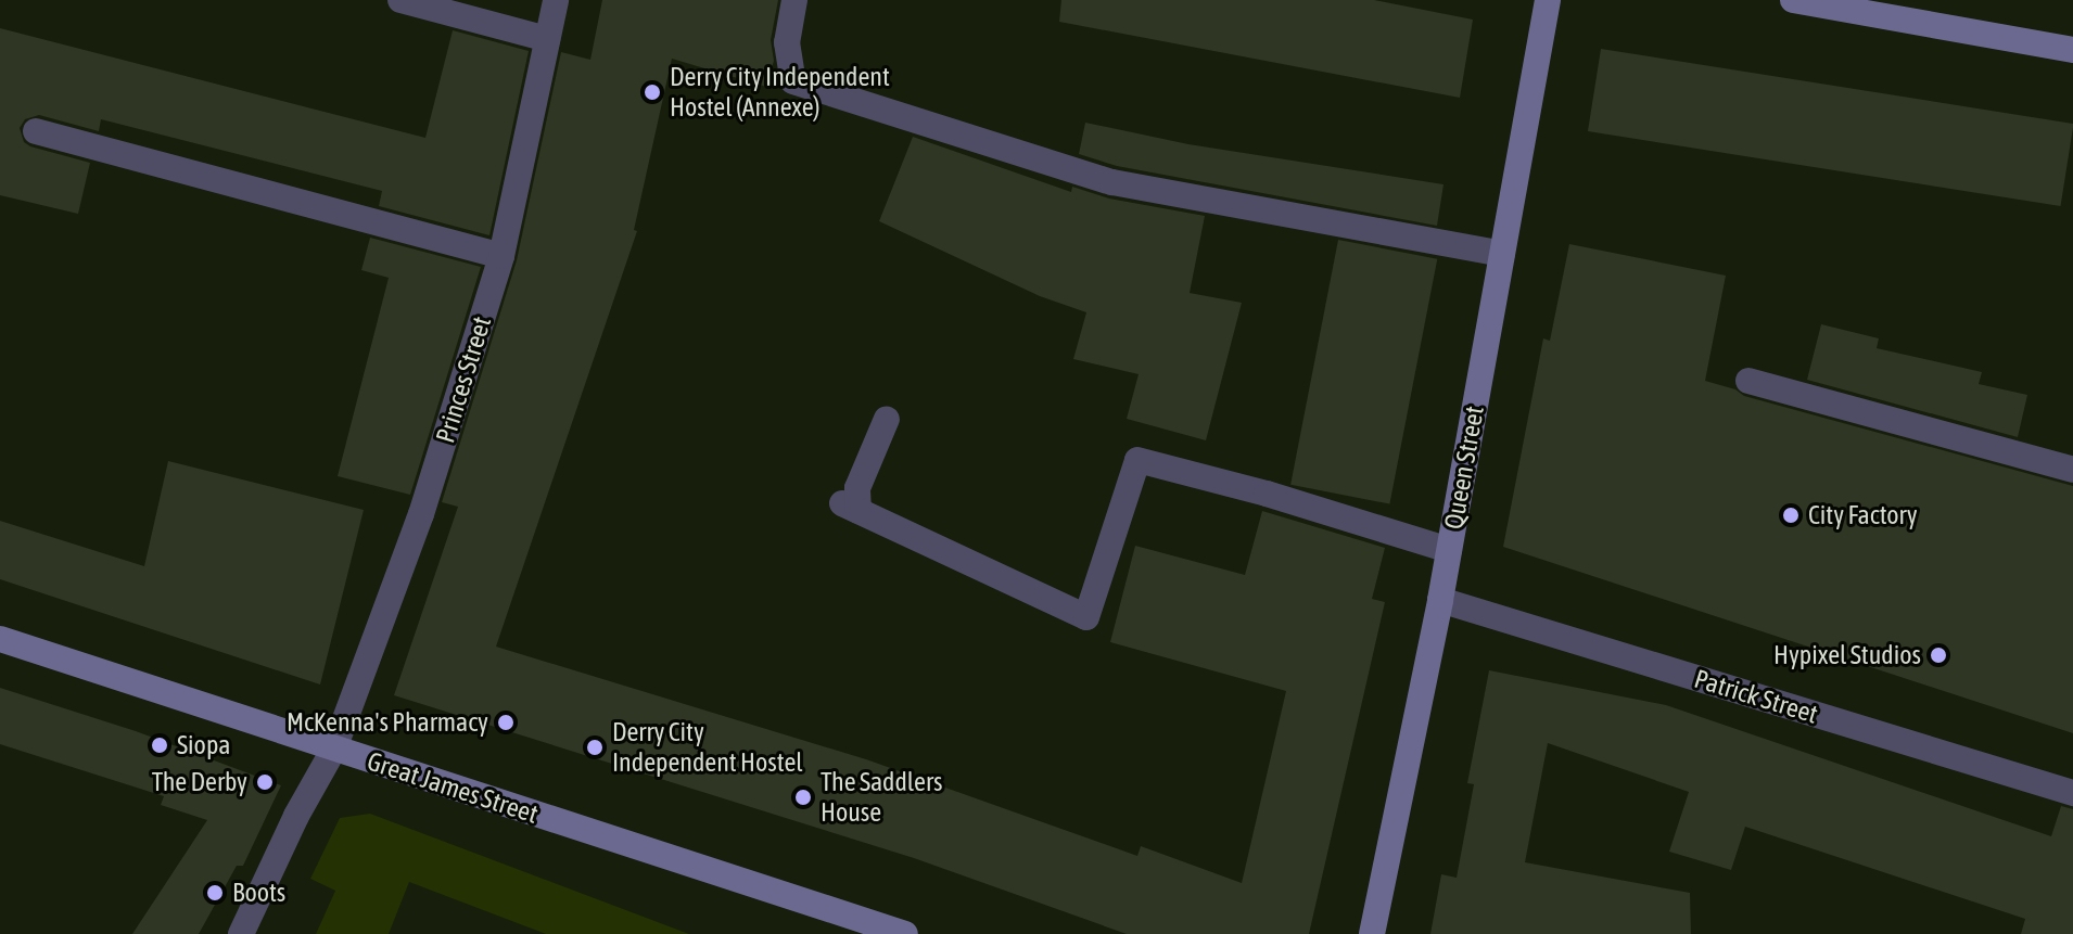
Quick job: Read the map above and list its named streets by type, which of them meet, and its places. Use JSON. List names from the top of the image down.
{
  "streets": {
    "main road": ["Queen Street", "Great James Street"],
    "street": ["Princes Street", "Patrick Street"]
  },
  "crossings": [
    ["Princes Street", "Great James Street"],
    ["Queen Street", "Patrick Street"]
  ],
  "places": [
    "Derry City Independent Hostel (Annexe)",
    "City Factory",
    "Hypixel Studios",
    "McKenna's Pharmacy",
    "Siopa",
    "Derry City Independent Hostel",
    "The Derby",
    "The Saddlers House",
    "Boots"
  ]
}
